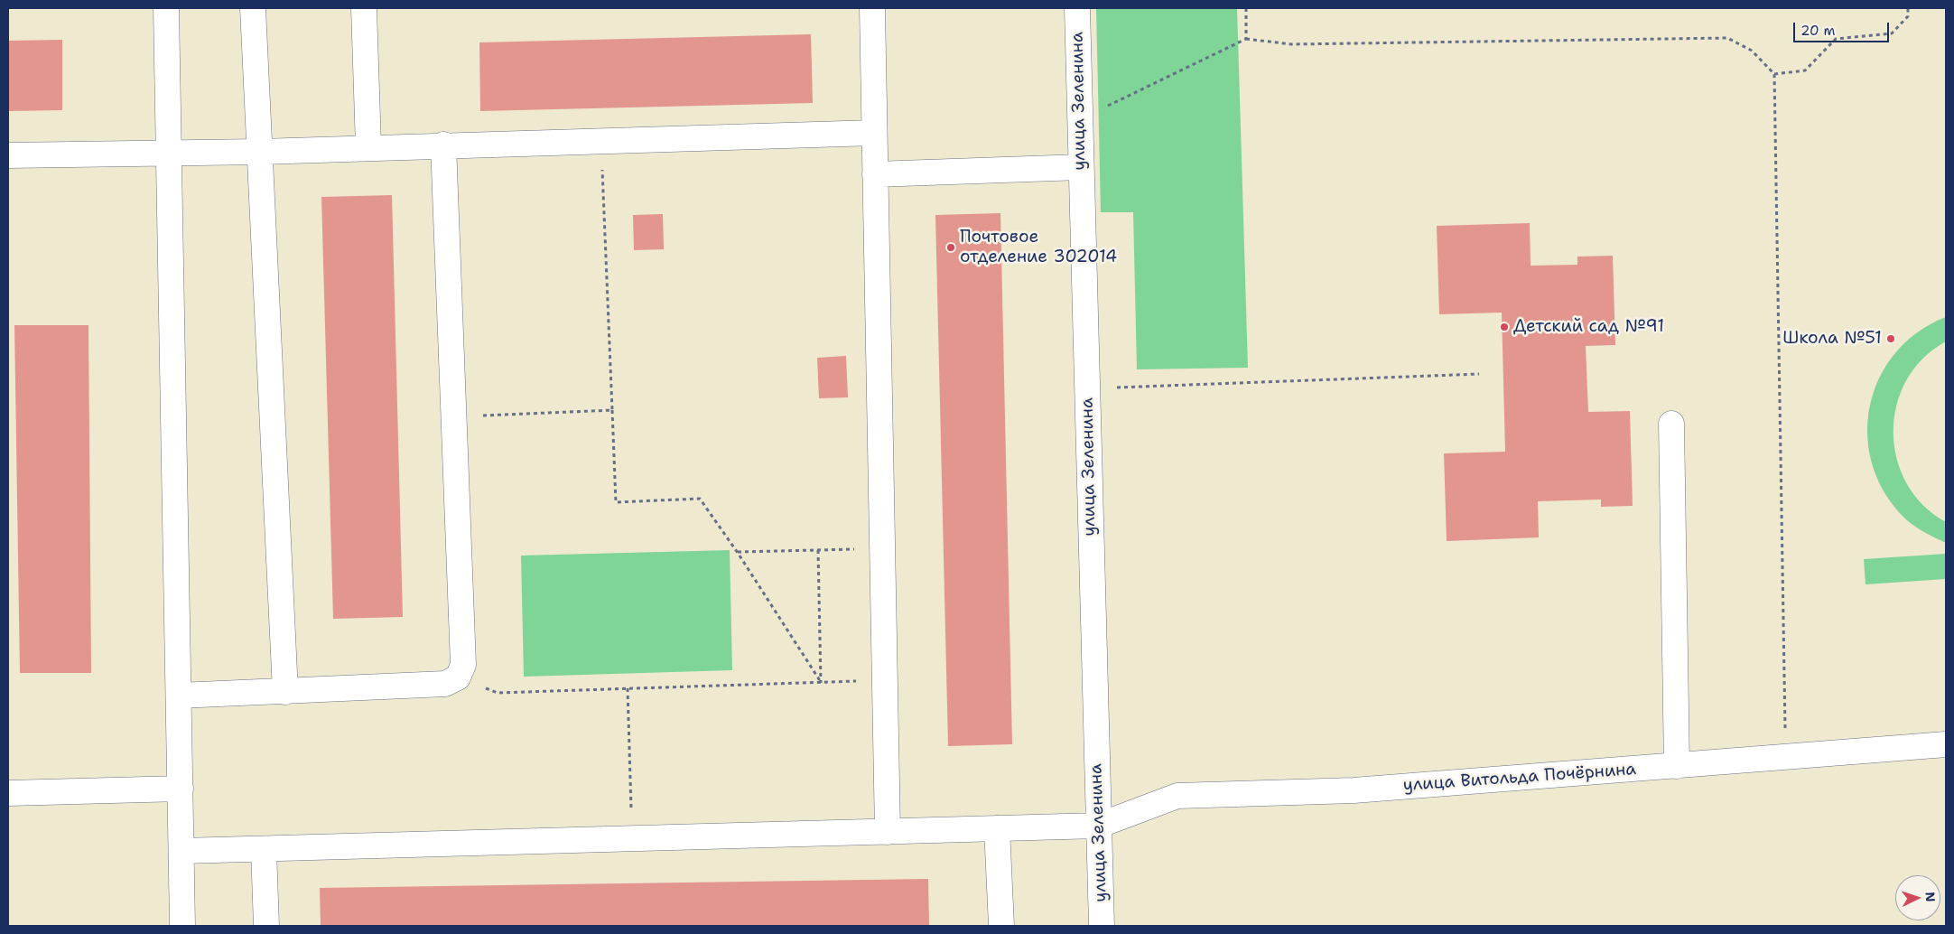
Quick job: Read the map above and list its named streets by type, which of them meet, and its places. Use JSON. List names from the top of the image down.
{
  "streets": {
    "street": ["улица Зеленина", "улица Витольда Почёрнина"]
  },
  "crossings": [
    ["улица Зеленина", "улица Витольда Почёрнина"]
  ],
  "places": ["Почтовое отделение 302014", "Детский сад №91", "Школа №51"],
  "scale_bar": "20 m",
  "north": "right"
}
